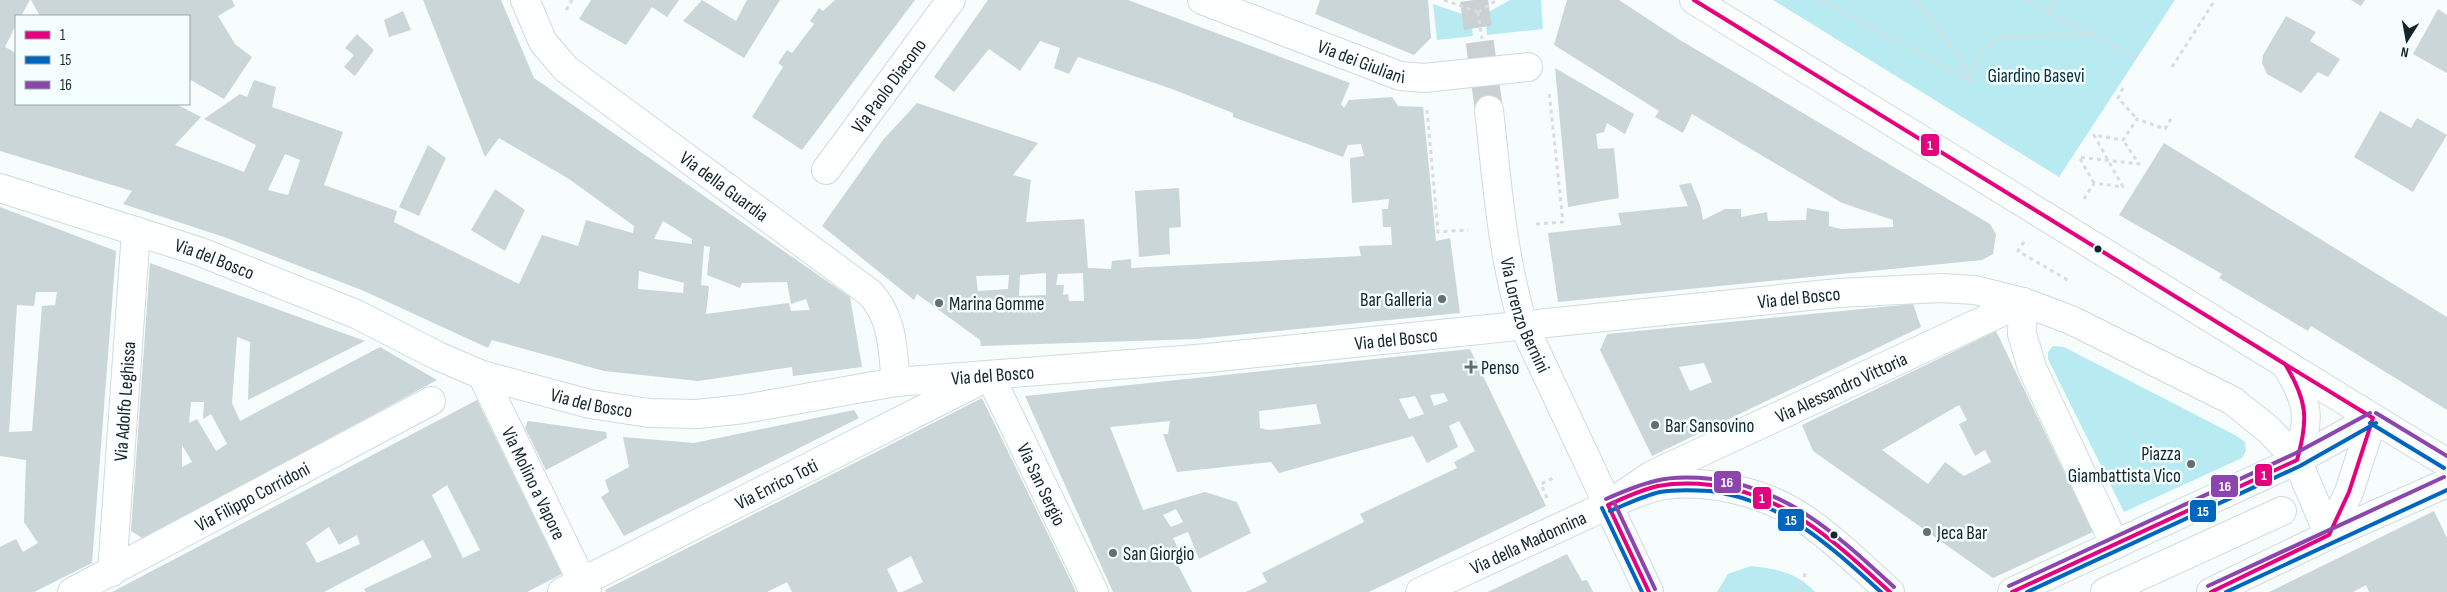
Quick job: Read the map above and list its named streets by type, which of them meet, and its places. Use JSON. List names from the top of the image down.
{
  "streets": {
    "street": [
      "Via dei Giuliani",
      "Via Paolo Diacono",
      "Via della Guardia",
      "Via del Bosco",
      "Via Lorenzo Bernini",
      "Via Alessandro Vittoria",
      "Via Adolfo Leghissa",
      "Via Molino a Vapore",
      "Via Enrico Toti",
      "Via San Sergio",
      "Via Filippo Corridoni",
      "Via della Madonnina"
    ]
  },
  "crossings": [
    ["Via della Guardia", "Via del Bosco"],
    ["Via del Bosco", "Via Lorenzo Bernini"],
    ["Via del Bosco", "Via Alessandro Vittoria"],
    ["Via del Bosco", "Via Adolfo Leghissa"],
    ["Via del Bosco", "Via Molino a Vapore"],
    ["Via del Bosco", "Via Enrico Toti"],
    ["Via del Bosco", "Via San Sergio"],
    ["Via Lorenzo Bernini", "Via Alessandro Vittoria"],
    ["Via Lorenzo Bernini", "Via della Madonnina"],
    ["Via Alessandro Vittoria", "Via della Madonnina"],
    ["Via Adolfo Leghissa", "Via Filippo Corridoni"],
    ["Via Molino a Vapore", "Via Enrico Toti"],
    ["Via Enrico Toti", "Via San Sergio"]
  ],
  "parks": ["Giardino Basevi"],
  "places": {
    "other": [
      "Bar Galleria",
      "Marina Gomme",
      "Bar Sansovino",
      "Piazza Giambattista Vico",
      "Jeca Bar",
      "San Giorgio"
    ],
    "health": ["Penso"]
  },
  "lines": ["transit line 1", "transit line 16", "transit line 15"],
  "legend": ["1", "15", "16"],
  "north": "bottom"
}
